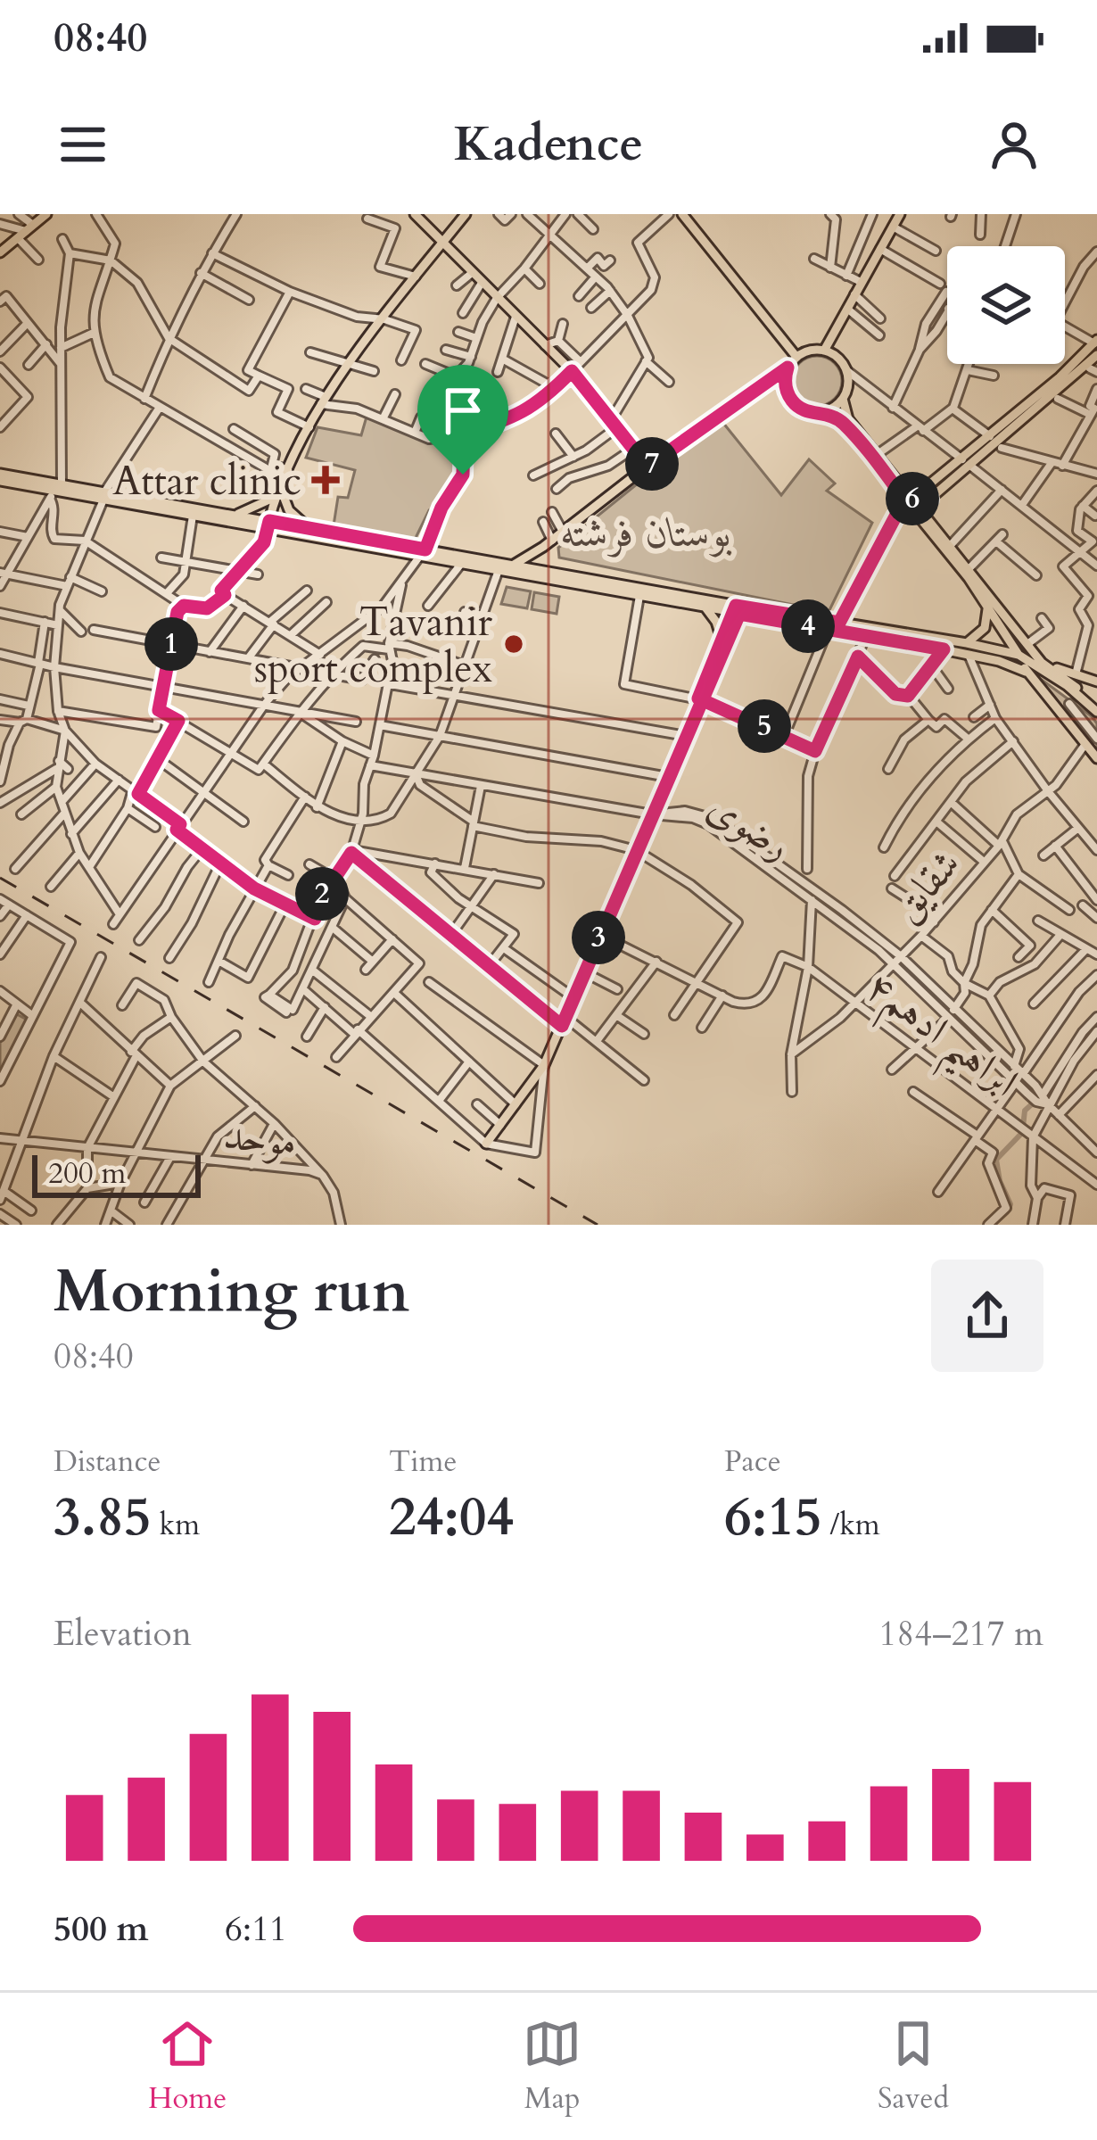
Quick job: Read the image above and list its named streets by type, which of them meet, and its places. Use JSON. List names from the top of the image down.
{
  "streets": {
    "street": [
      "رضوی",
      "شقایق",
      "ابراهیم ادهم۴",
      "موحد"
    ]
  },
  "crossings": [
    ["رضوی", "شقایق"],
    ["رضوی", "ابراهیم ادهم۴"],
    ["شقایق", "ابراهیم ادهم۴"]
  ],
  "parks": ["بوستان فرشته"],
  "places": {
    "health": ["Attar clinic"],
    "other": ["Tavanir sport complex"]
  },
  "scale_bar": "200 m",
  "page": {
    "status": "08:40",
    "header": "Kadence",
    "pins": [
      "7",
      "6",
      "4",
      "1",
      "5",
      "2",
      "3"
    ],
    "scale": "200 m",
    "heading": ["Morning run", "08:40"],
    "stats": [
      ["Distance", "3.85 km"],
      ["Time", "24:04"],
      ["Pace", "6:15 /km"]
    ],
    "chart": ["Elevation", "184–217 m"],
    "list": [
      {
        "name": "500 m",
        "note": "6:11"
      }
    ],
    "tabs": ["Home", "Map", "Saved"]
  }
}
